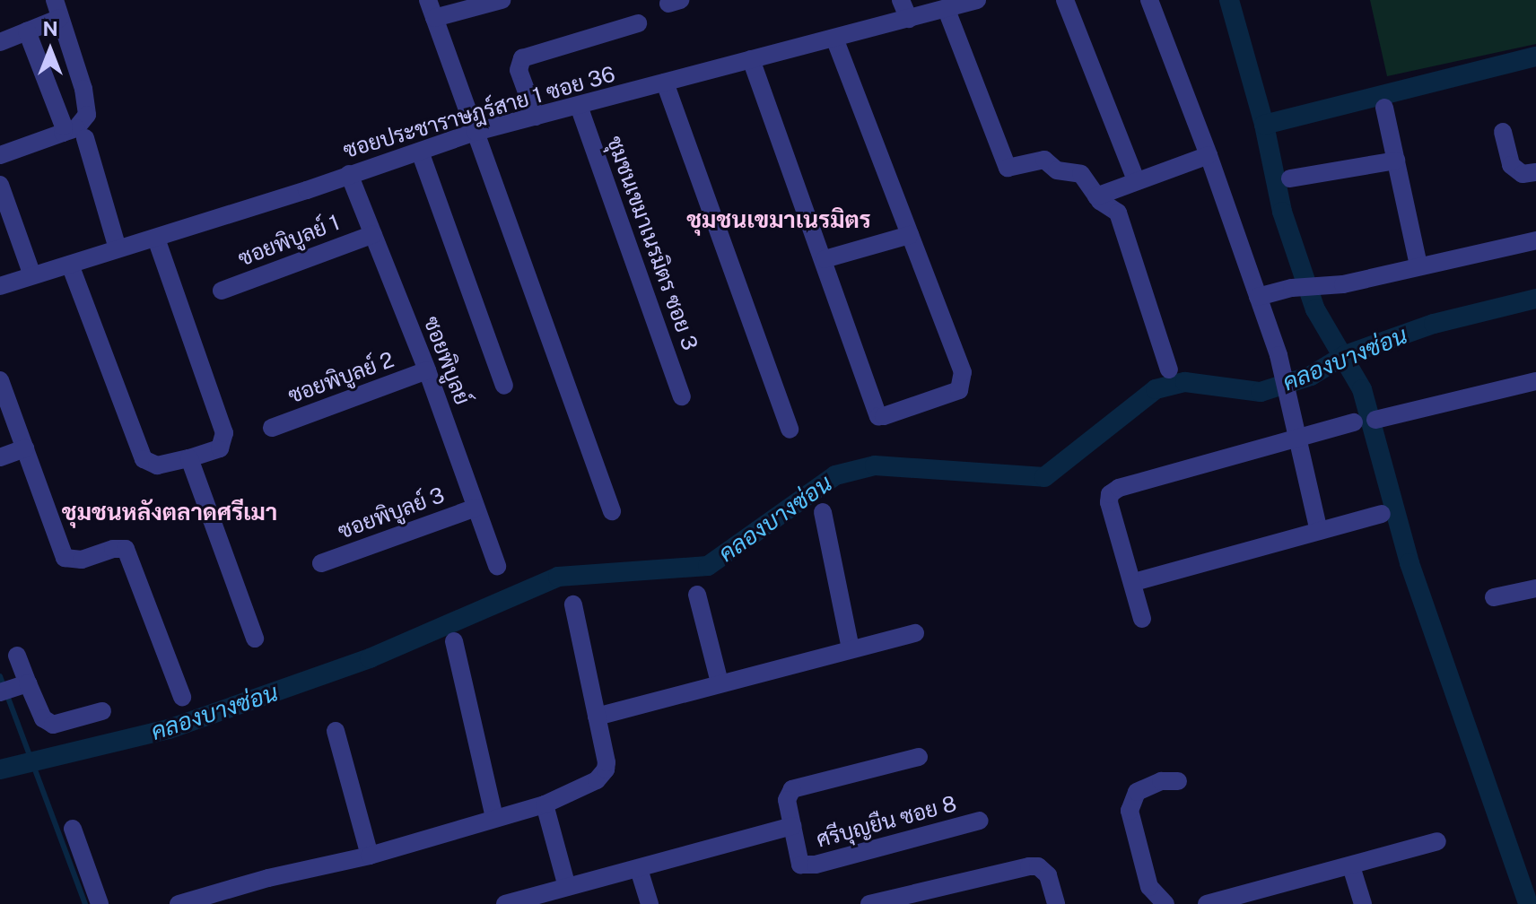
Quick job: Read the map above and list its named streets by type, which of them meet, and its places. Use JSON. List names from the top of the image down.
{
  "streets": {
    "street": [
      "ซอยประชาราษฎร์สาย 1 ซอย 36",
      "ซอยพิบูลย์ 1",
      "ชุมชนเขมาเนรมิตร ซอย 3",
      "ซอยพิบูลย์",
      "ซอยพิบูลย์ 2",
      "ซอยพิบูลย์ 3",
      "ศรีบุญยืน ซอย 8"
    ]
  },
  "crossings": [
    ["ซอยประชาราษฎร์สาย 1 ซอย 36", "ชุมชนเขมาเนรมิตร ซอย 3"],
    ["ซอยประชาราษฎร์สาย 1 ซอย 36", "ซอยพิบูลย์"],
    ["ซอยพิบูลย์ 1", "ซอยพิบูลย์"],
    ["ซอยพิบูลย์", "ซอยพิบูลย์ 2"],
    ["ซอยพิบูลย์", "ซอยพิบูลย์ 3"]
  ],
  "districts": ["ชุมชนเขมาเนรมิตร", "ชุมชนหลังตลาดศรีเมา"],
  "water": ["คลองบางซ่อน"],
  "north": "top"
}
